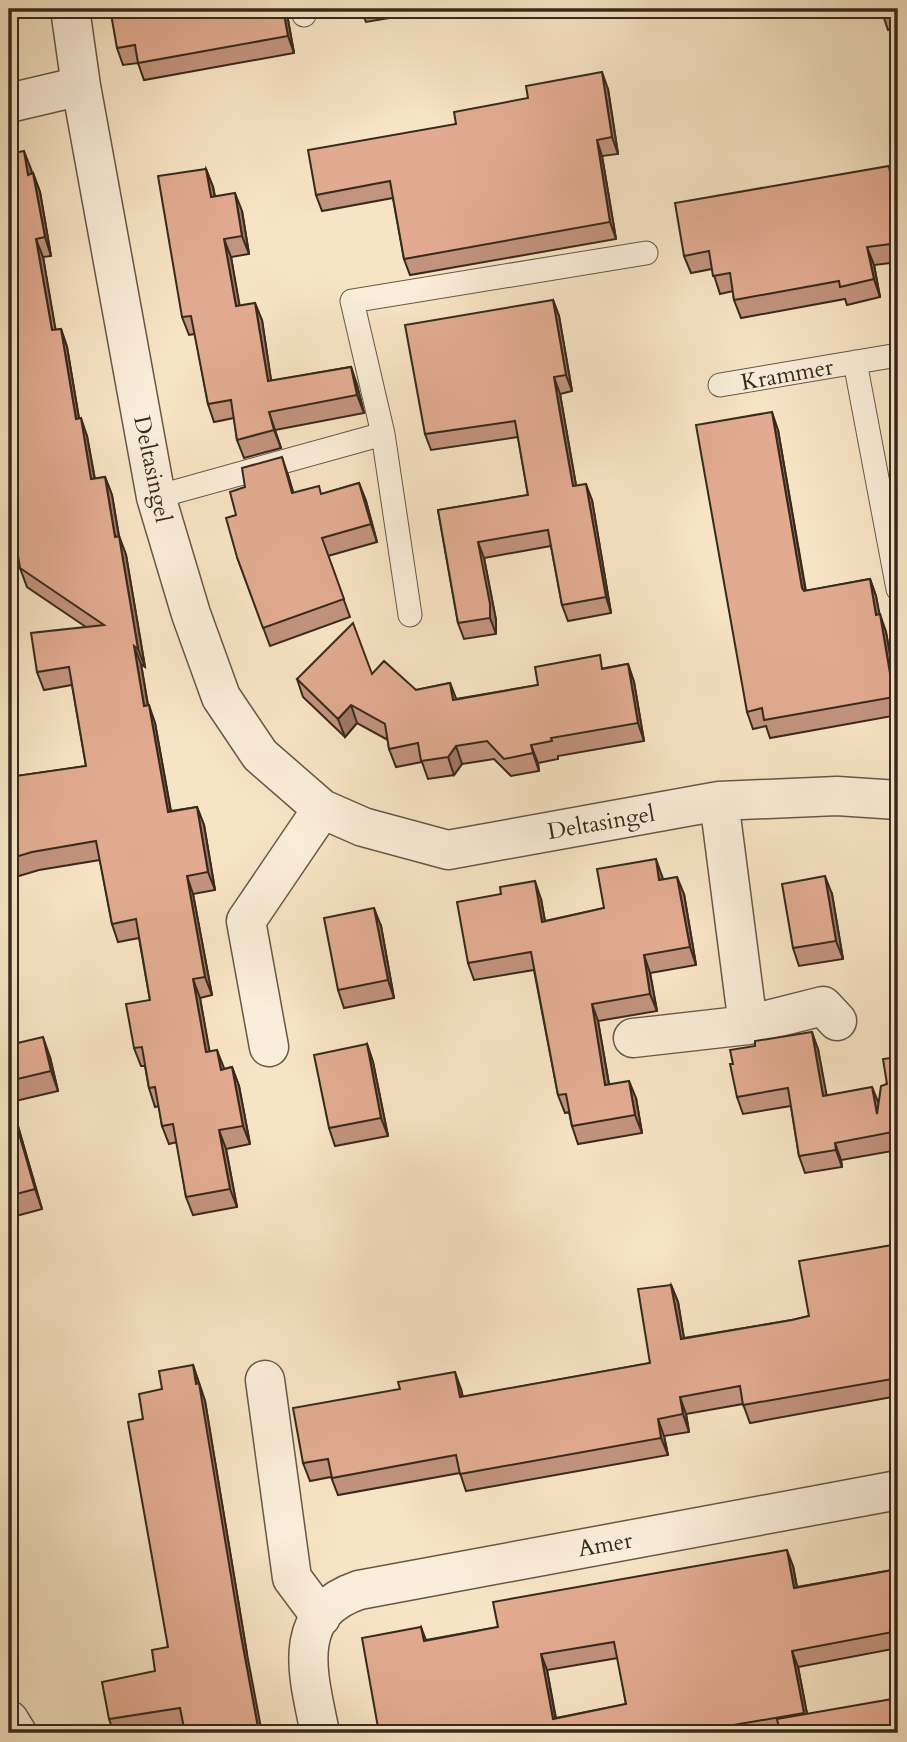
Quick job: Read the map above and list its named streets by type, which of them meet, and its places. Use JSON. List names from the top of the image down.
{
  "streets": {
    "street": ["Deltasingel", "Amer"],
    "lane": ["Krammer"]
  }
}
